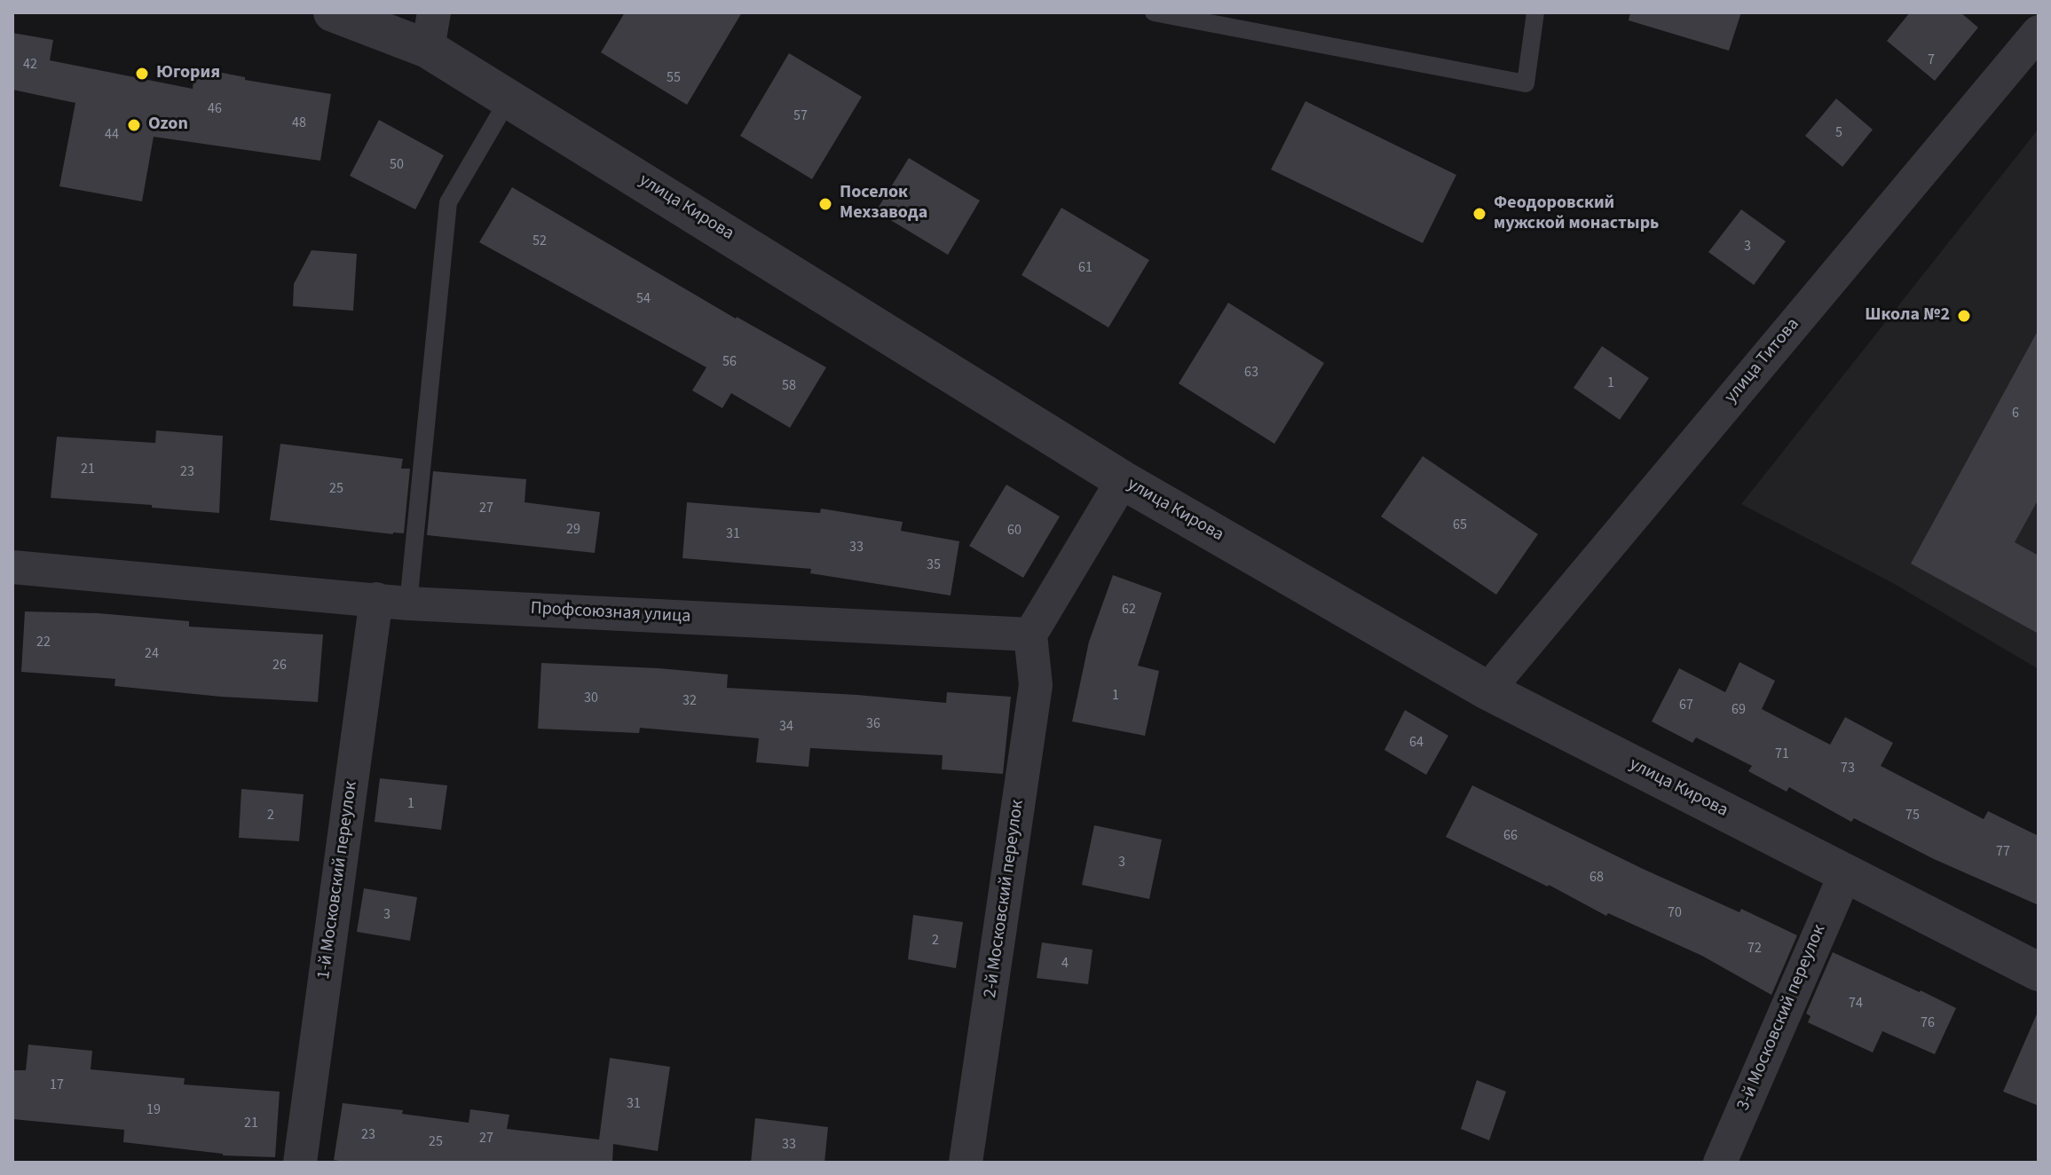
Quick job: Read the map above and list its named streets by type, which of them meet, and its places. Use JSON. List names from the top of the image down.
{
  "streets": {
    "street": [
      "улица Кирова",
      "улица Титова",
      "Профсоюзная улица",
      "1-й Московский переулок",
      "2-й Московский переулок",
      "3-й Московский переулок"
    ]
  },
  "crossings": [
    ["улица Кирова", "улица Титова"],
    ["улица Кирова", "3-й Московский переулок"],
    ["Профсоюзная улица", "1-й Московский переулок"],
    ["Профсоюзная улица", "2-й Московский переулок"]
  ],
  "places": [
    "Югория",
    "Ozon",
    "Поселок Мехзавода",
    "Феодоровский мужской монастырь",
    "Школа №2"
  ],
  "house_numbers": [
    "7",
    "42",
    "55",
    "46",
    "57",
    "48",
    "5",
    "44",
    "50",
    "52",
    "3",
    "61",
    "54",
    "56",
    "63",
    "1",
    "58",
    "6",
    "21",
    "23",
    "25",
    "27",
    "65",
    "29",
    "60",
    "31",
    "33",
    "35",
    "62",
    "22",
    "24",
    "26",
    "1",
    "30",
    "32",
    "67",
    "69",
    "36",
    "34",
    "64",
    "71",
    "73",
    "1",
    "2",
    "75",
    "66",
    "77",
    "3",
    "68",
    "70",
    "3",
    "2",
    "72",
    "4",
    "74",
    "76",
    "17",
    "31",
    "19",
    "21",
    "23",
    "27",
    "25",
    "33"
  ]
}
